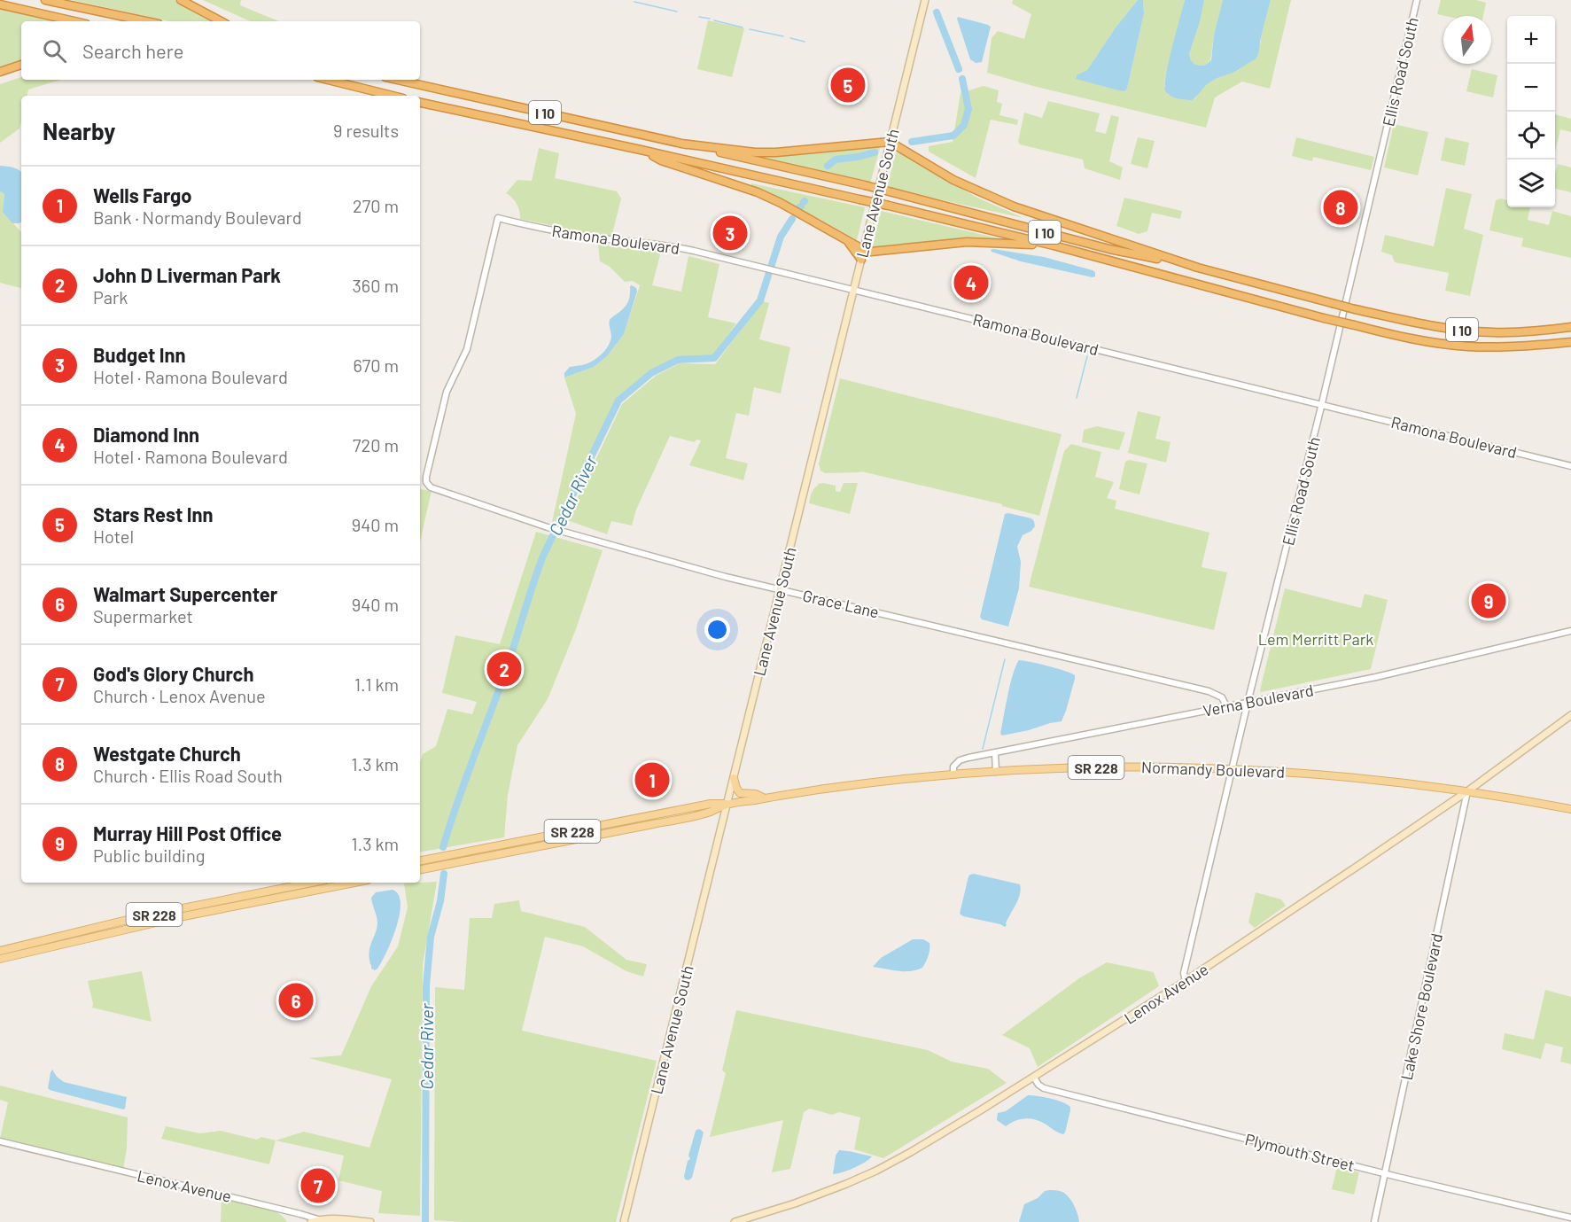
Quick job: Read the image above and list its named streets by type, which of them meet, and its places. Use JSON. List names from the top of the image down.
{
  "streets": {
    "highway": ["I 10"],
    "main road": [
      "Lane Avenue South",
      "SR 228",
      "Normandy Boulevard",
      "Lenox Avenue"
    ],
    "street": [
      "Ellis Road South",
      "Ramona Boulevard",
      "Grace Lane",
      "Verna Boulevard",
      "Lake Shore Boulevard",
      "Plymouth Street"
    ]
  },
  "crossings": [
    ["Ellis Road South", "Ramona Boulevard"],
    ["Ellis Road South", "Verna Boulevard"],
    ["Ellis Road South", "Normandy Boulevard"],
    ["Ellis Road South", "Lenox Avenue"],
    ["Lane Avenue South", "Ramona Boulevard"],
    ["Lane Avenue South", "Grace Lane"],
    ["Lane Avenue South", "Normandy Boulevard"],
    ["Ramona Boulevard", "Grace Lane"],
    ["Grace Lane", "Verna Boulevard"],
    ["Verna Boulevard", "Normandy Boulevard"],
    ["Normandy Boulevard", "Lenox Avenue"],
    ["Normandy Boulevard", "Lake Shore Boulevard"],
    ["Lenox Avenue", "Lake Shore Boulevard"],
    ["Lenox Avenue", "Plymouth Street"],
    ["Lake Shore Boulevard", "Plymouth Street"]
  ],
  "water": ["Cedar River"],
  "parks": ["Lem Merritt Park"],
  "north": "top",
  "page": {
    "map_buttons": ["+", "−"],
    "search": "Search here",
    "pins": [
      "5",
      "8",
      "3",
      "4",
      "9",
      "2",
      "1",
      "6",
      "7"
    ],
    "heading": ["Nearby", "9 results"],
    "list": [
      {
        "mark": "1",
        "name": "Wells Fargo",
        "note": "Bank · Normandy Boulevard",
        "value": "270 m"
      },
      {
        "mark": "2",
        "name": "John D Liverman Park",
        "note": "Park",
        "value": "360 m"
      },
      {
        "mark": "3",
        "name": "Budget Inn",
        "note": "Hotel · Ramona Boulevard",
        "value": "670 m"
      },
      {
        "mark": "4",
        "name": "Diamond Inn",
        "note": "Hotel · Ramona Boulevard",
        "value": "720 m"
      },
      {
        "mark": "5",
        "name": "Stars Rest Inn",
        "note": "Hotel",
        "value": "940 m"
      },
      {
        "mark": "6",
        "name": "Walmart Supercenter",
        "note": "Supermarket",
        "value": "940 m"
      },
      {
        "mark": "7",
        "name": "God's Glory Church",
        "note": "Church · Lenox Avenue",
        "value": "1.1 km"
      },
      {
        "mark": "8",
        "name": "Westgate Church",
        "note": "Church · Ellis Road South",
        "value": "1.3 km"
      },
      {
        "mark": "9",
        "name": "Murray Hill Post Office",
        "note": "Public building",
        "value": "1.3 km"
      }
    ]
  }
}
